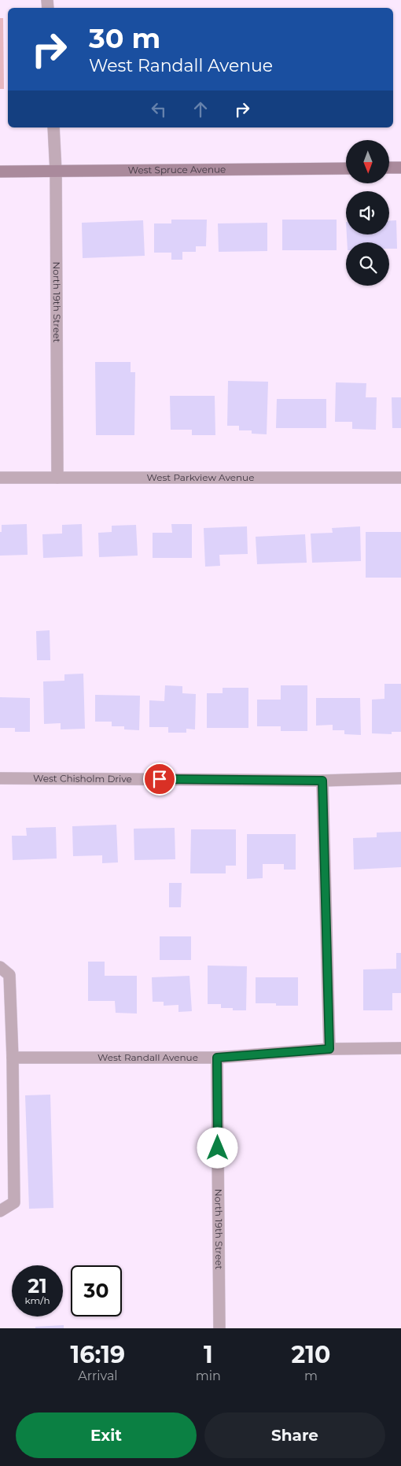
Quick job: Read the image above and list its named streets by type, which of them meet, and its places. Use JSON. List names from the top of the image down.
{
  "streets": {
    "street": [
      "West Spruce Avenue",
      "North 19th Street",
      "West Parkview Avenue",
      "West Chisholm Drive",
      "West Randall Avenue"
    ]
  },
  "crossings": [
    ["West Spruce Avenue", "North 19th Street"],
    ["North 19th Street", "West Parkview Avenue"],
    ["North 19th Street", "West Randall Avenue"]
  ],
  "north": "bottom",
  "page": {
    "turn": ["30 m", "West Randall Avenue"],
    "speed": "21 km/h",
    "limit": "30",
    "eta": [
      "16:19",
      "Arrival",
      "1",
      "min",
      "210",
      "m"
    ],
    "buttons": ["Exit", "Share"]
  }
}
